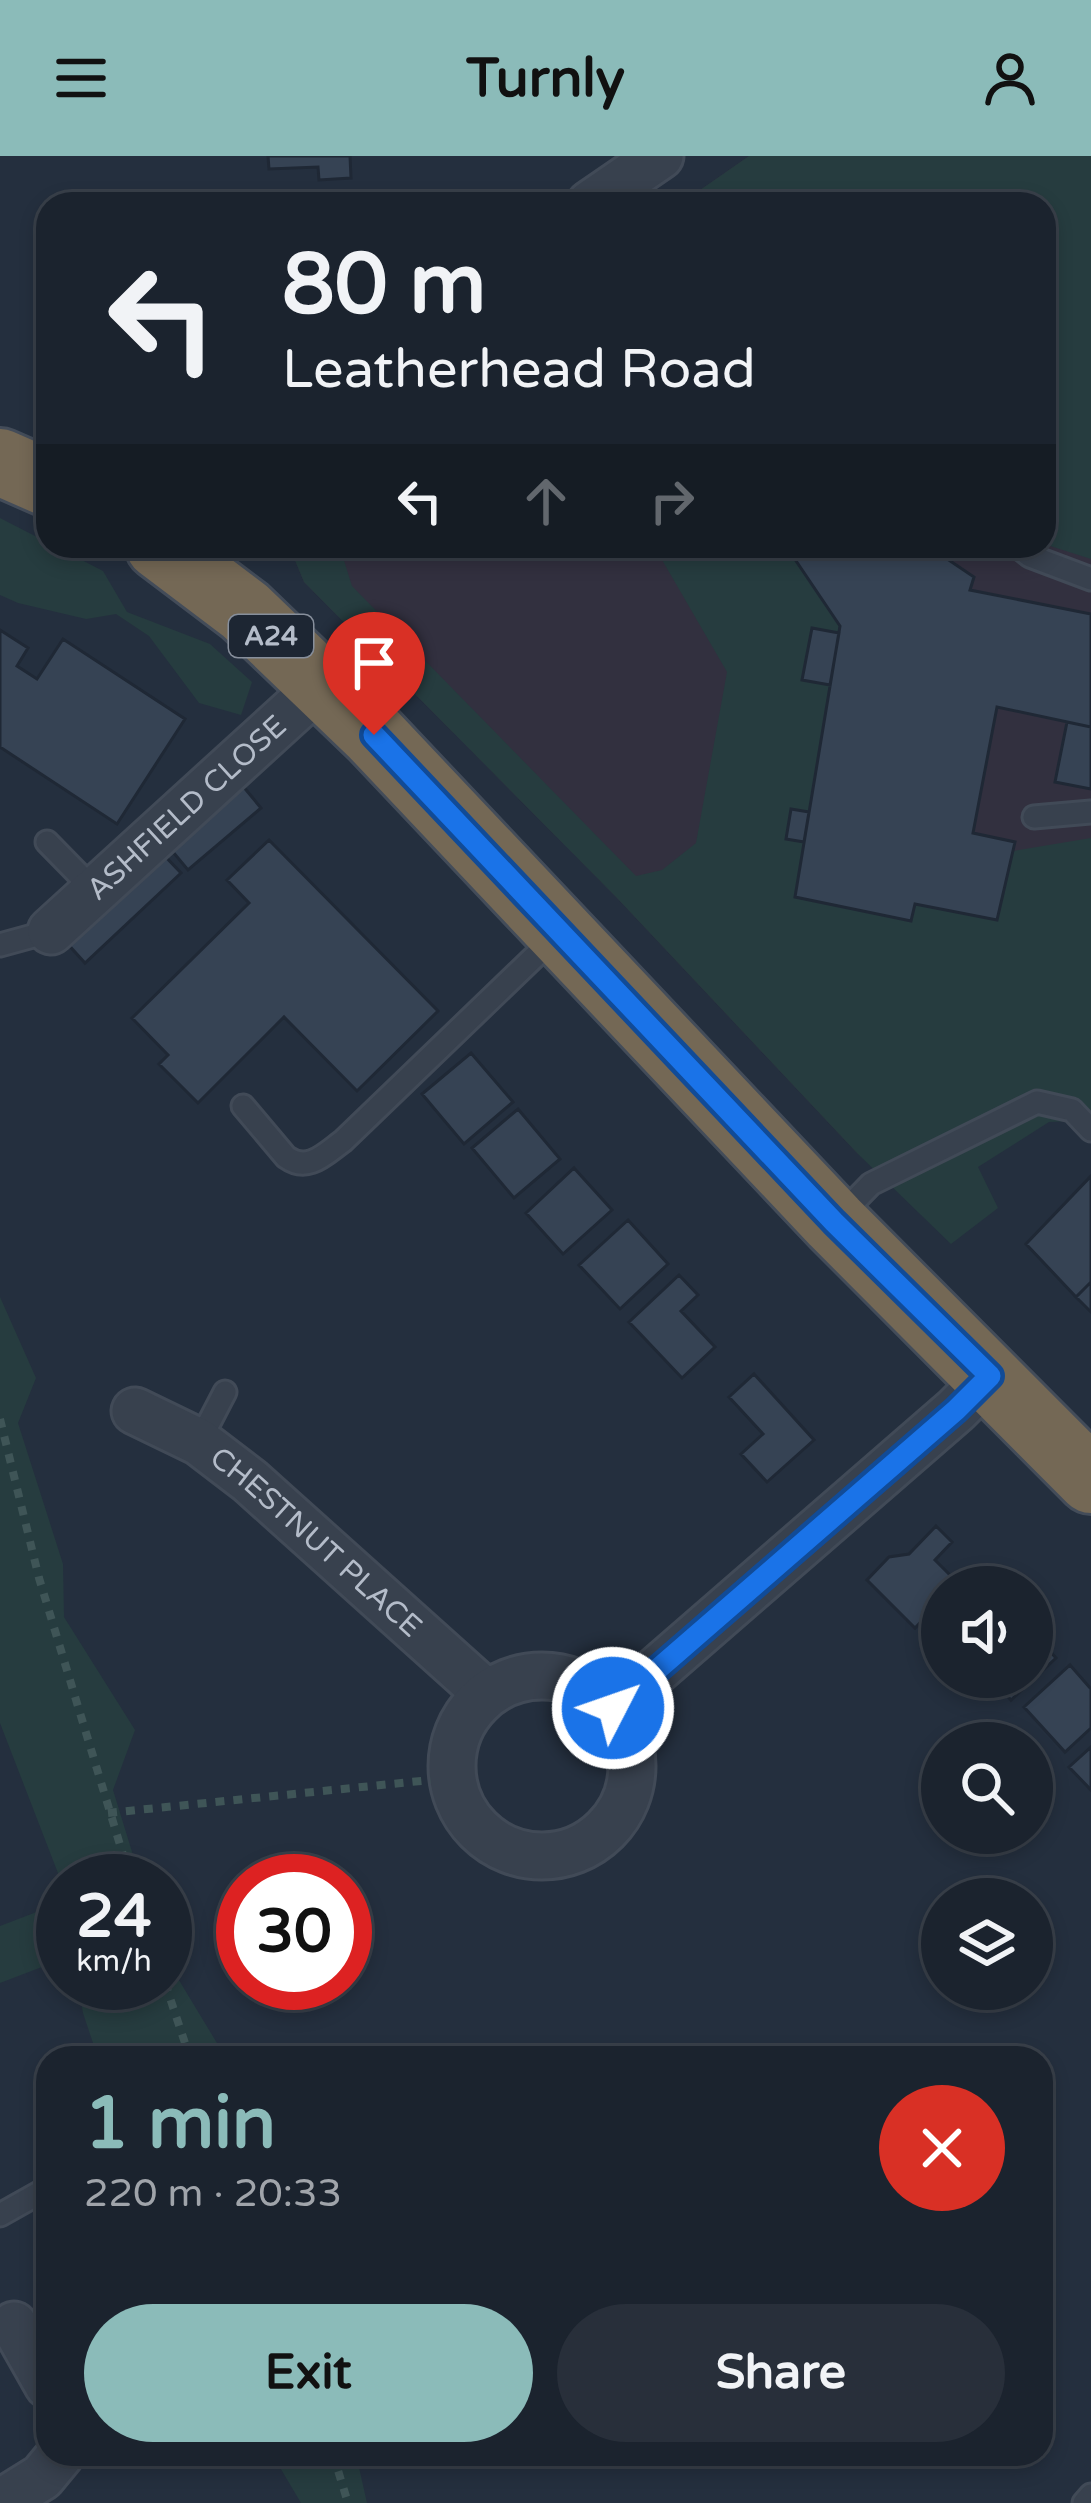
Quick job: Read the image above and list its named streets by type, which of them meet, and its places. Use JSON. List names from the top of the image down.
{
  "streets": {
    "highway": ["A24"],
    "street": ["ASHFIELD CLOSE", "CHESTNUT PLACE"]
  },
  "crossings": [
    ["A24", "ASHFIELD CLOSE"]
  ],
  "page": {
    "header": "Turnly",
    "turn": ["80 m", "Leatherhead Road"],
    "speed": "24 km/h",
    "limit": "30",
    "heading": ["1 min", "220 m · 20:33"],
    "buttons": ["Exit", "Share"]
  }
}
